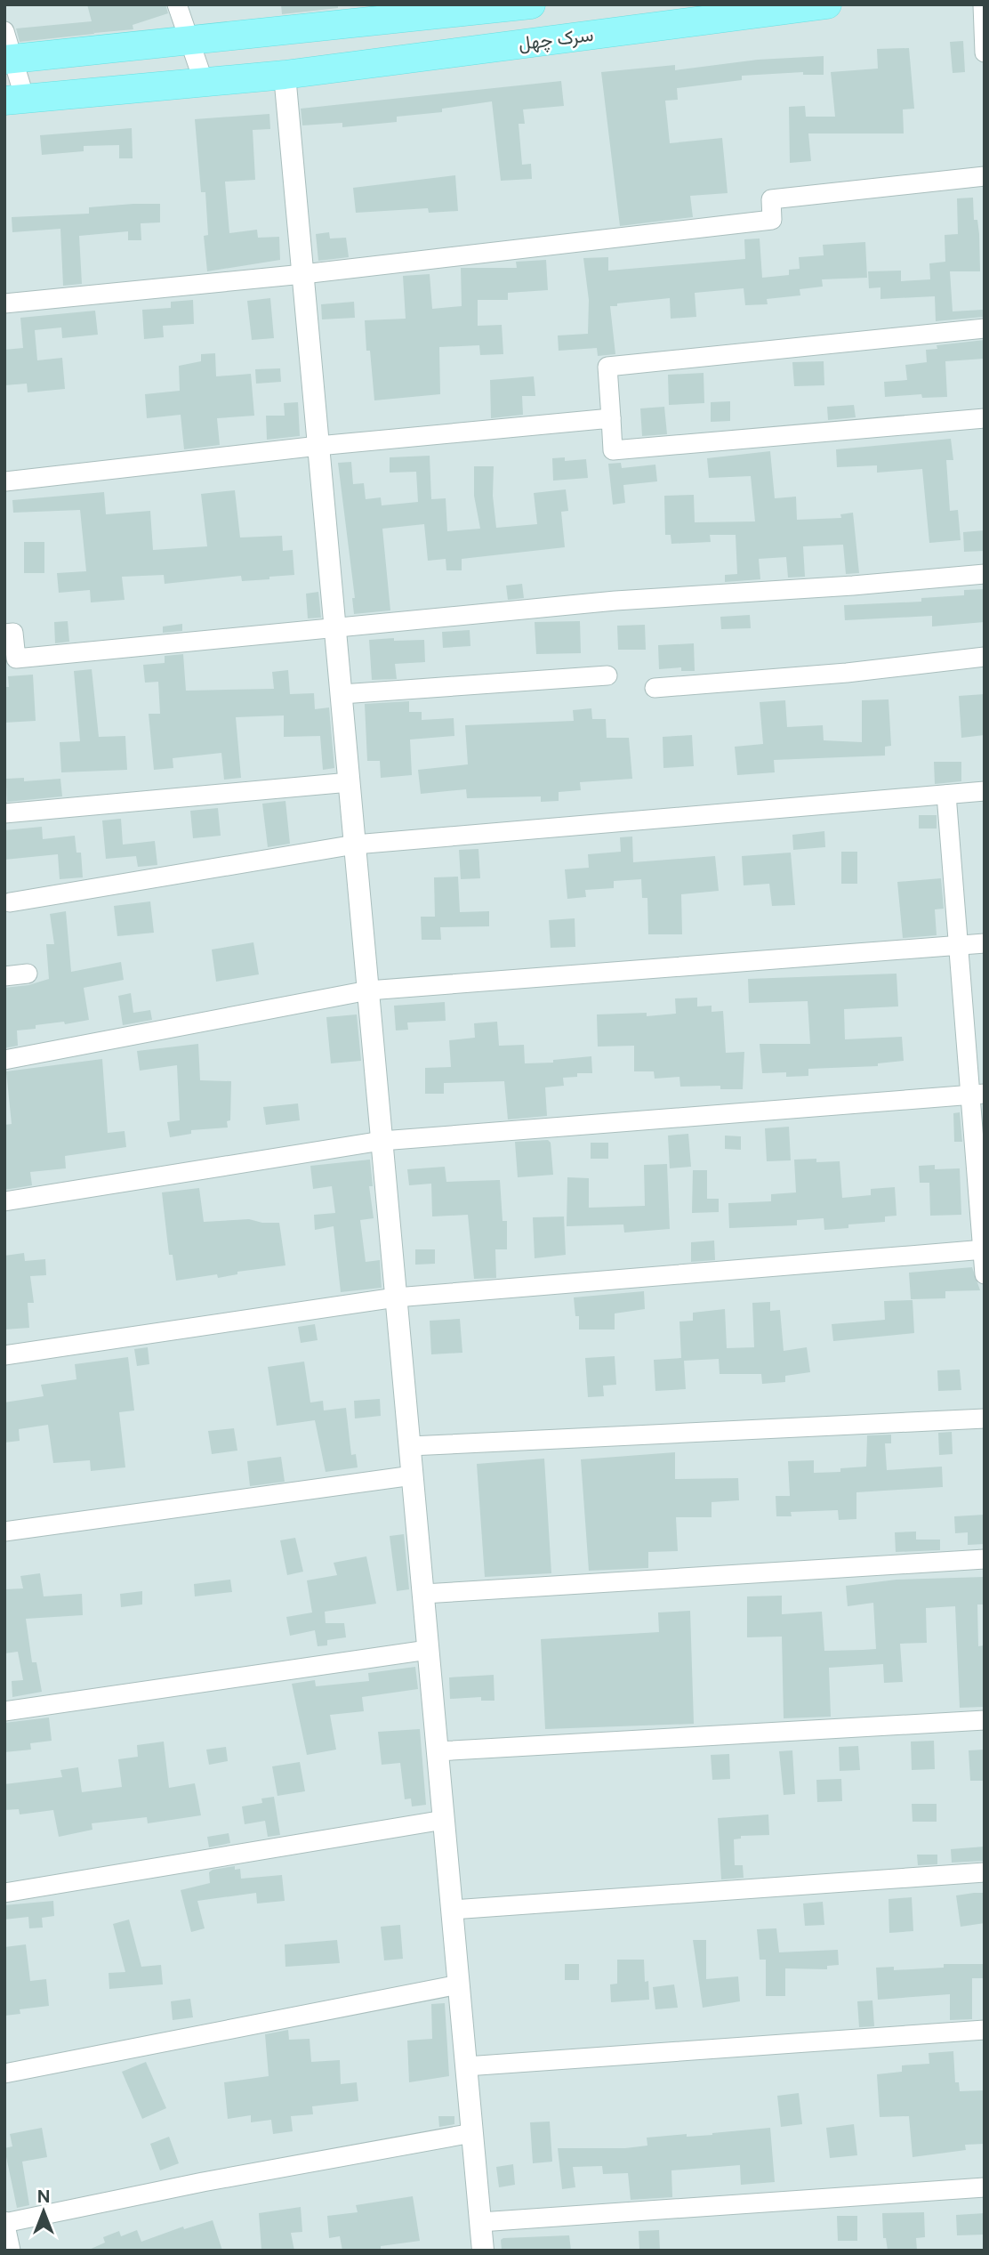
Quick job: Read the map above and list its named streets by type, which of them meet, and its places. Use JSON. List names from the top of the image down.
{
  "streets": {
    "main road": ["سرک چهل"]
  },
  "north": "top"
}
